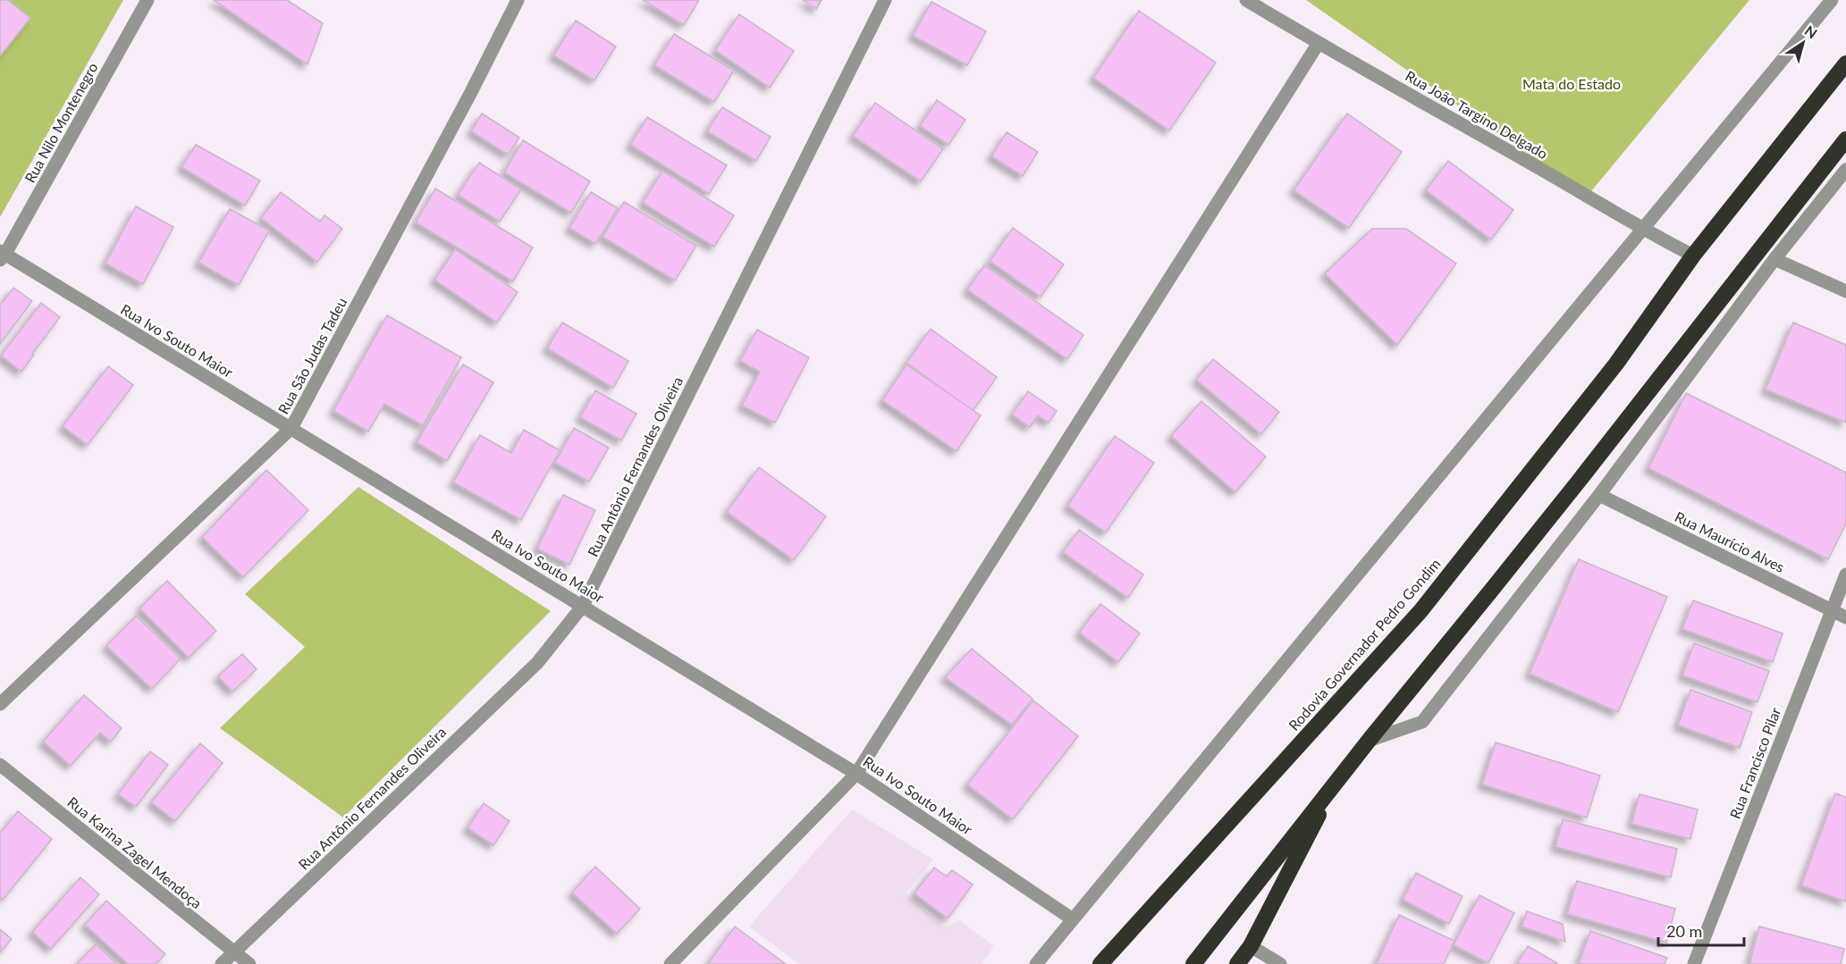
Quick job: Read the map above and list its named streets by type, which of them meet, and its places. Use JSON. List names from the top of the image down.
{
  "streets": {
    "highway": ["Rodovia Governador Pedro Gondim"],
    "street": [
      "Rua João Targino Delgado",
      "Rua Nilo Montenegro",
      "Rua Ivo Souto Maior",
      "Rua São Judas Tadeu",
      "Rua Antônio Fernandes Oliveira",
      "Rua Maurício Alves",
      "Rua Francisco Pilar",
      "Rua Karina Zagel Mendoça"
    ]
  },
  "crossings": [
    ["Rua João Targino Delgado", "Rodovia Governador Pedro Gondim"],
    ["Rua Nilo Montenegro", "Rua Ivo Souto Maior"],
    ["Rua Ivo Souto Maior", "Rua São Judas Tadeu"],
    ["Rua Ivo Souto Maior", "Rua Antônio Fernandes Oliveira"],
    ["Rua Antônio Fernandes Oliveira", "Rua Karina Zagel Mendoça"],
    ["Rua Maurício Alves", "Rua Francisco Pilar"]
  ],
  "parks": ["Mata do Estado"],
  "scale_bar": "20 m",
  "north": "top right"
}
